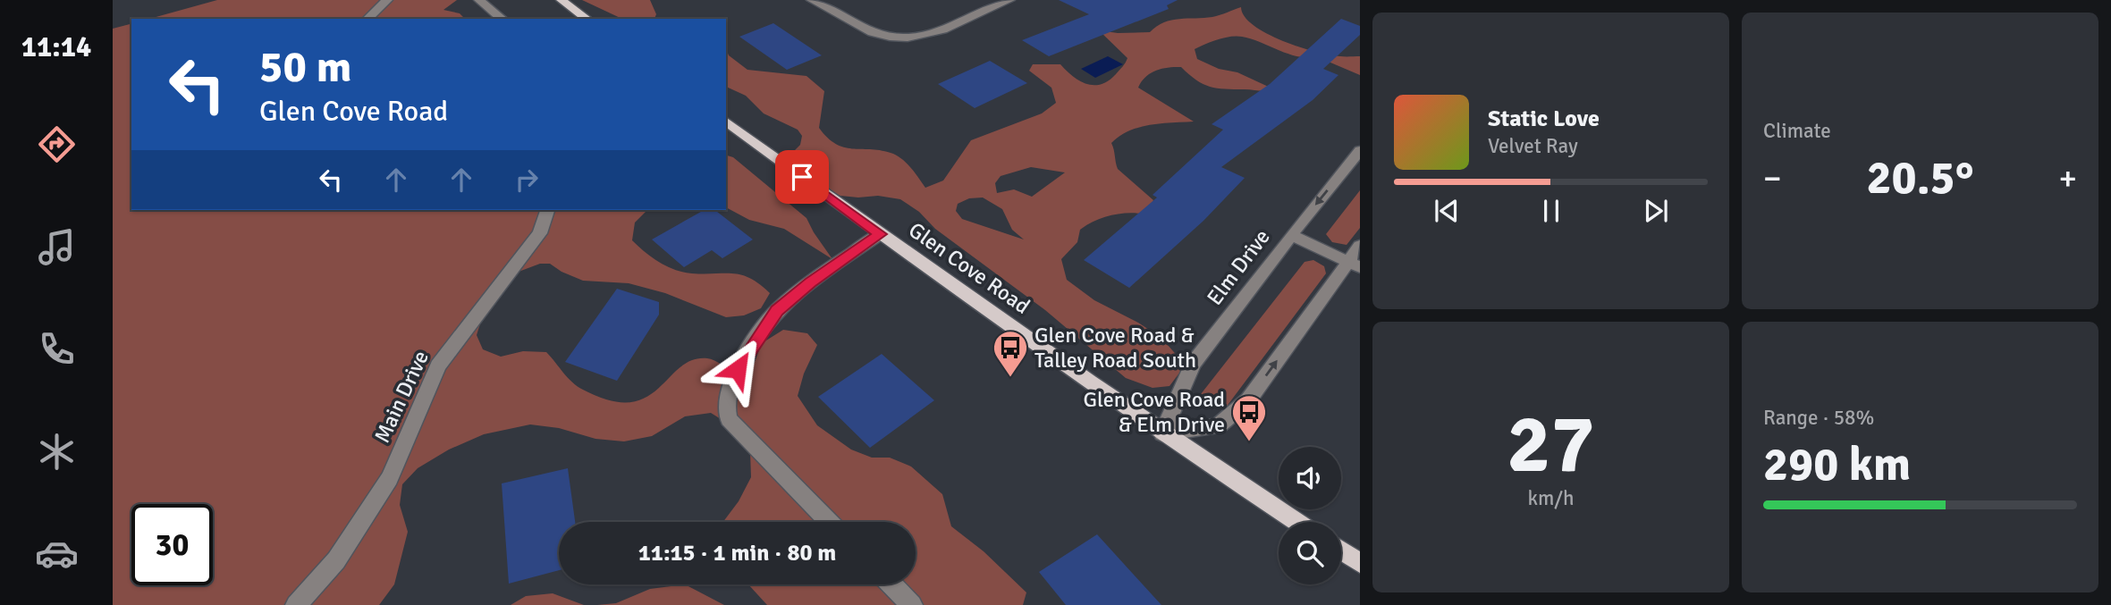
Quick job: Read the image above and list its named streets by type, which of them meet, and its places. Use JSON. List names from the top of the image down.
{
  "streets": {
    "main road": ["Glen Cove Road"],
    "street": ["Elm Drive", "Main Drive"]
  },
  "crossings": [
    ["Elm Drive", "Glen Cove Road"]
  ],
  "places": {
    "bus stop": ["Glen Cove Road & Talley Road South", "Glen Cove Road & Elm Drive"]
  },
  "page": {
    "tabs": "11:14",
    "tile": [
      "Climate",
      ["27", "km/h"],
      ["Range · 58%", "290 km"]
    ],
    "turn": ["50 m", "Glen Cove Road"],
    "song": ["Static Love", "Velvet Ray"],
    "heat": ["−", "20.5°", "+"],
    "limit": "30",
    "trip": "11:15 · 1 min · 80 m"
  }
}
